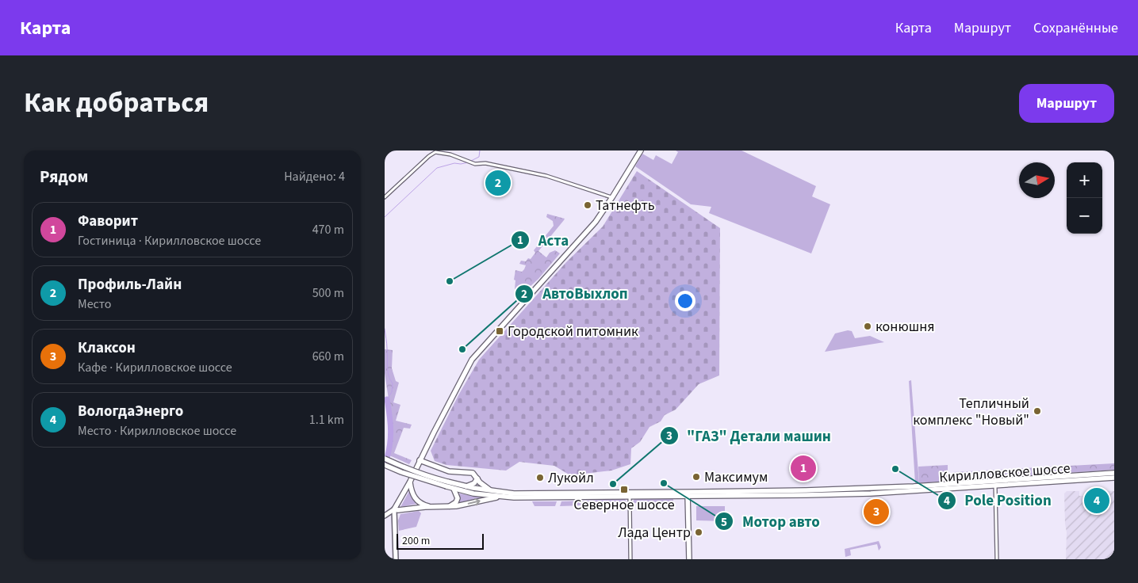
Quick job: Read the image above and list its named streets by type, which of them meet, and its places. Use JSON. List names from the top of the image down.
{
  "streets": {
    "main road": ["Кирилловское шоссе"]
  },
  "places": {
    "other": [
      "Татнефть",
      "Аста",
      "конюшня",
      "АвтоВыхлоп",
      "Тепличный комплекс \"Новый\"",
      "Pole Position",
      "Максимум",
      "Лукойл",
      "Мотор авто",
      "\"ГАЗ\" Детали машин",
      "Лада Центр"
    ],
    "transit": ["Городской питомник", "Северное шоссе"]
  },
  "scale_bar": "200 m",
  "north": "right",
  "page": {
    "header": "Карта",
    "nav": ["Карта", "Маршрут", "Сохранённые"],
    "title": "Как добраться",
    "buttons": "Маршрут",
    "heading": ["Рядом", "Найдено: 4"],
    "map_buttons": ["+", "−"],
    "pins": [
      "2",
      "1",
      "4",
      "3"
    ],
    "list": [
      {
        "mark": "1",
        "name": "Фаворит",
        "note": "Гостиница · Кирилловское шоссе",
        "value": "470 m"
      },
      {
        "mark": "2",
        "name": "Профиль-Лайн",
        "note": "Место",
        "value": "500 m"
      },
      {
        "mark": "3",
        "name": "Клаксон",
        "note": "Кафе · Кирилловское шоссе",
        "value": "660 m"
      },
      {
        "mark": "4",
        "name": "ВологдаЭнерго",
        "note": "Место · Кирилловское шоссе",
        "value": "1.1 km"
      }
    ],
    "scale": "200 m"
  }
}
